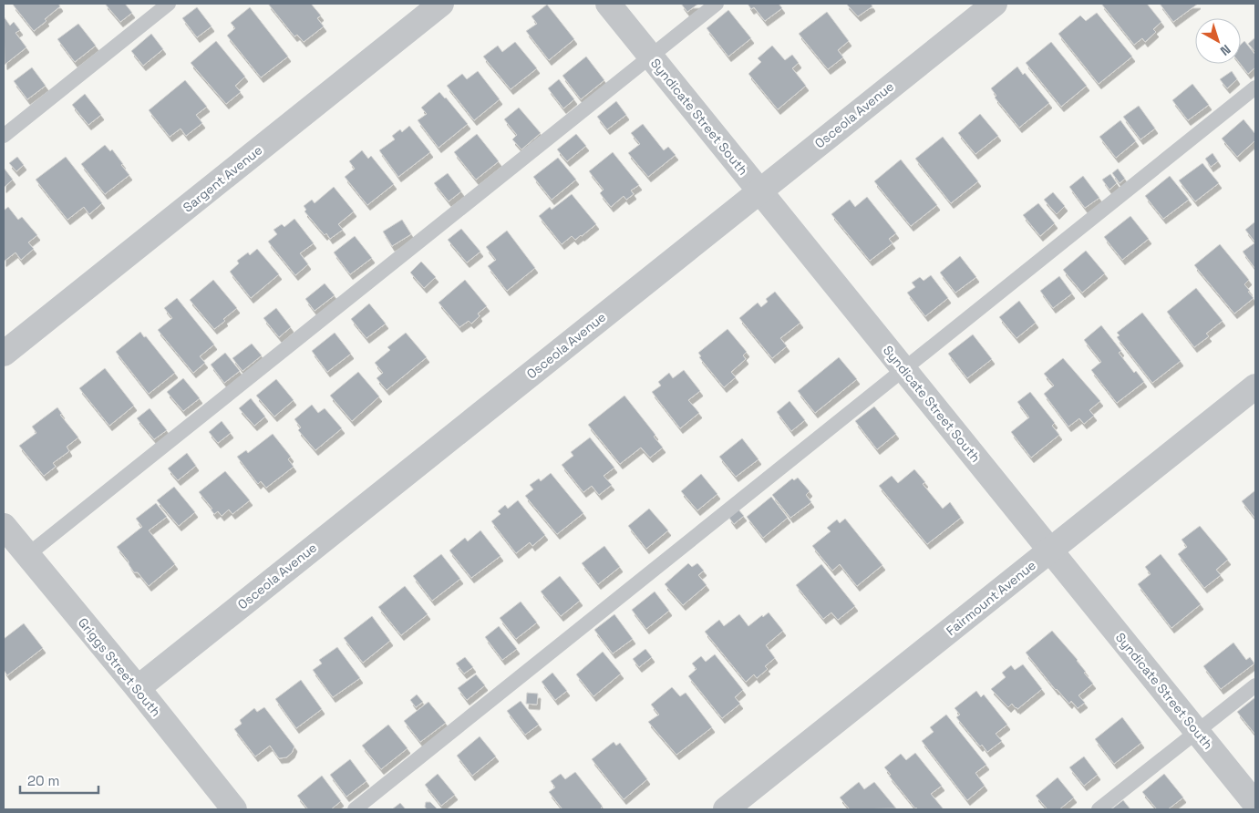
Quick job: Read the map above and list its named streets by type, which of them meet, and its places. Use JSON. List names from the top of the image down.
{
  "streets": {
    "street": [
      "Osceola Avenue",
      "Syndicate Street South",
      "Sargent Avenue",
      "Fairmount Avenue",
      "Griggs Street South"
    ]
  },
  "crossings": [
    ["Osceola Avenue", "Syndicate Street South"],
    ["Osceola Avenue", "Griggs Street South"],
    ["Syndicate Street South", "Fairmount Avenue"]
  ],
  "scale_bar": "20 m",
  "north": "bottom right"
}
